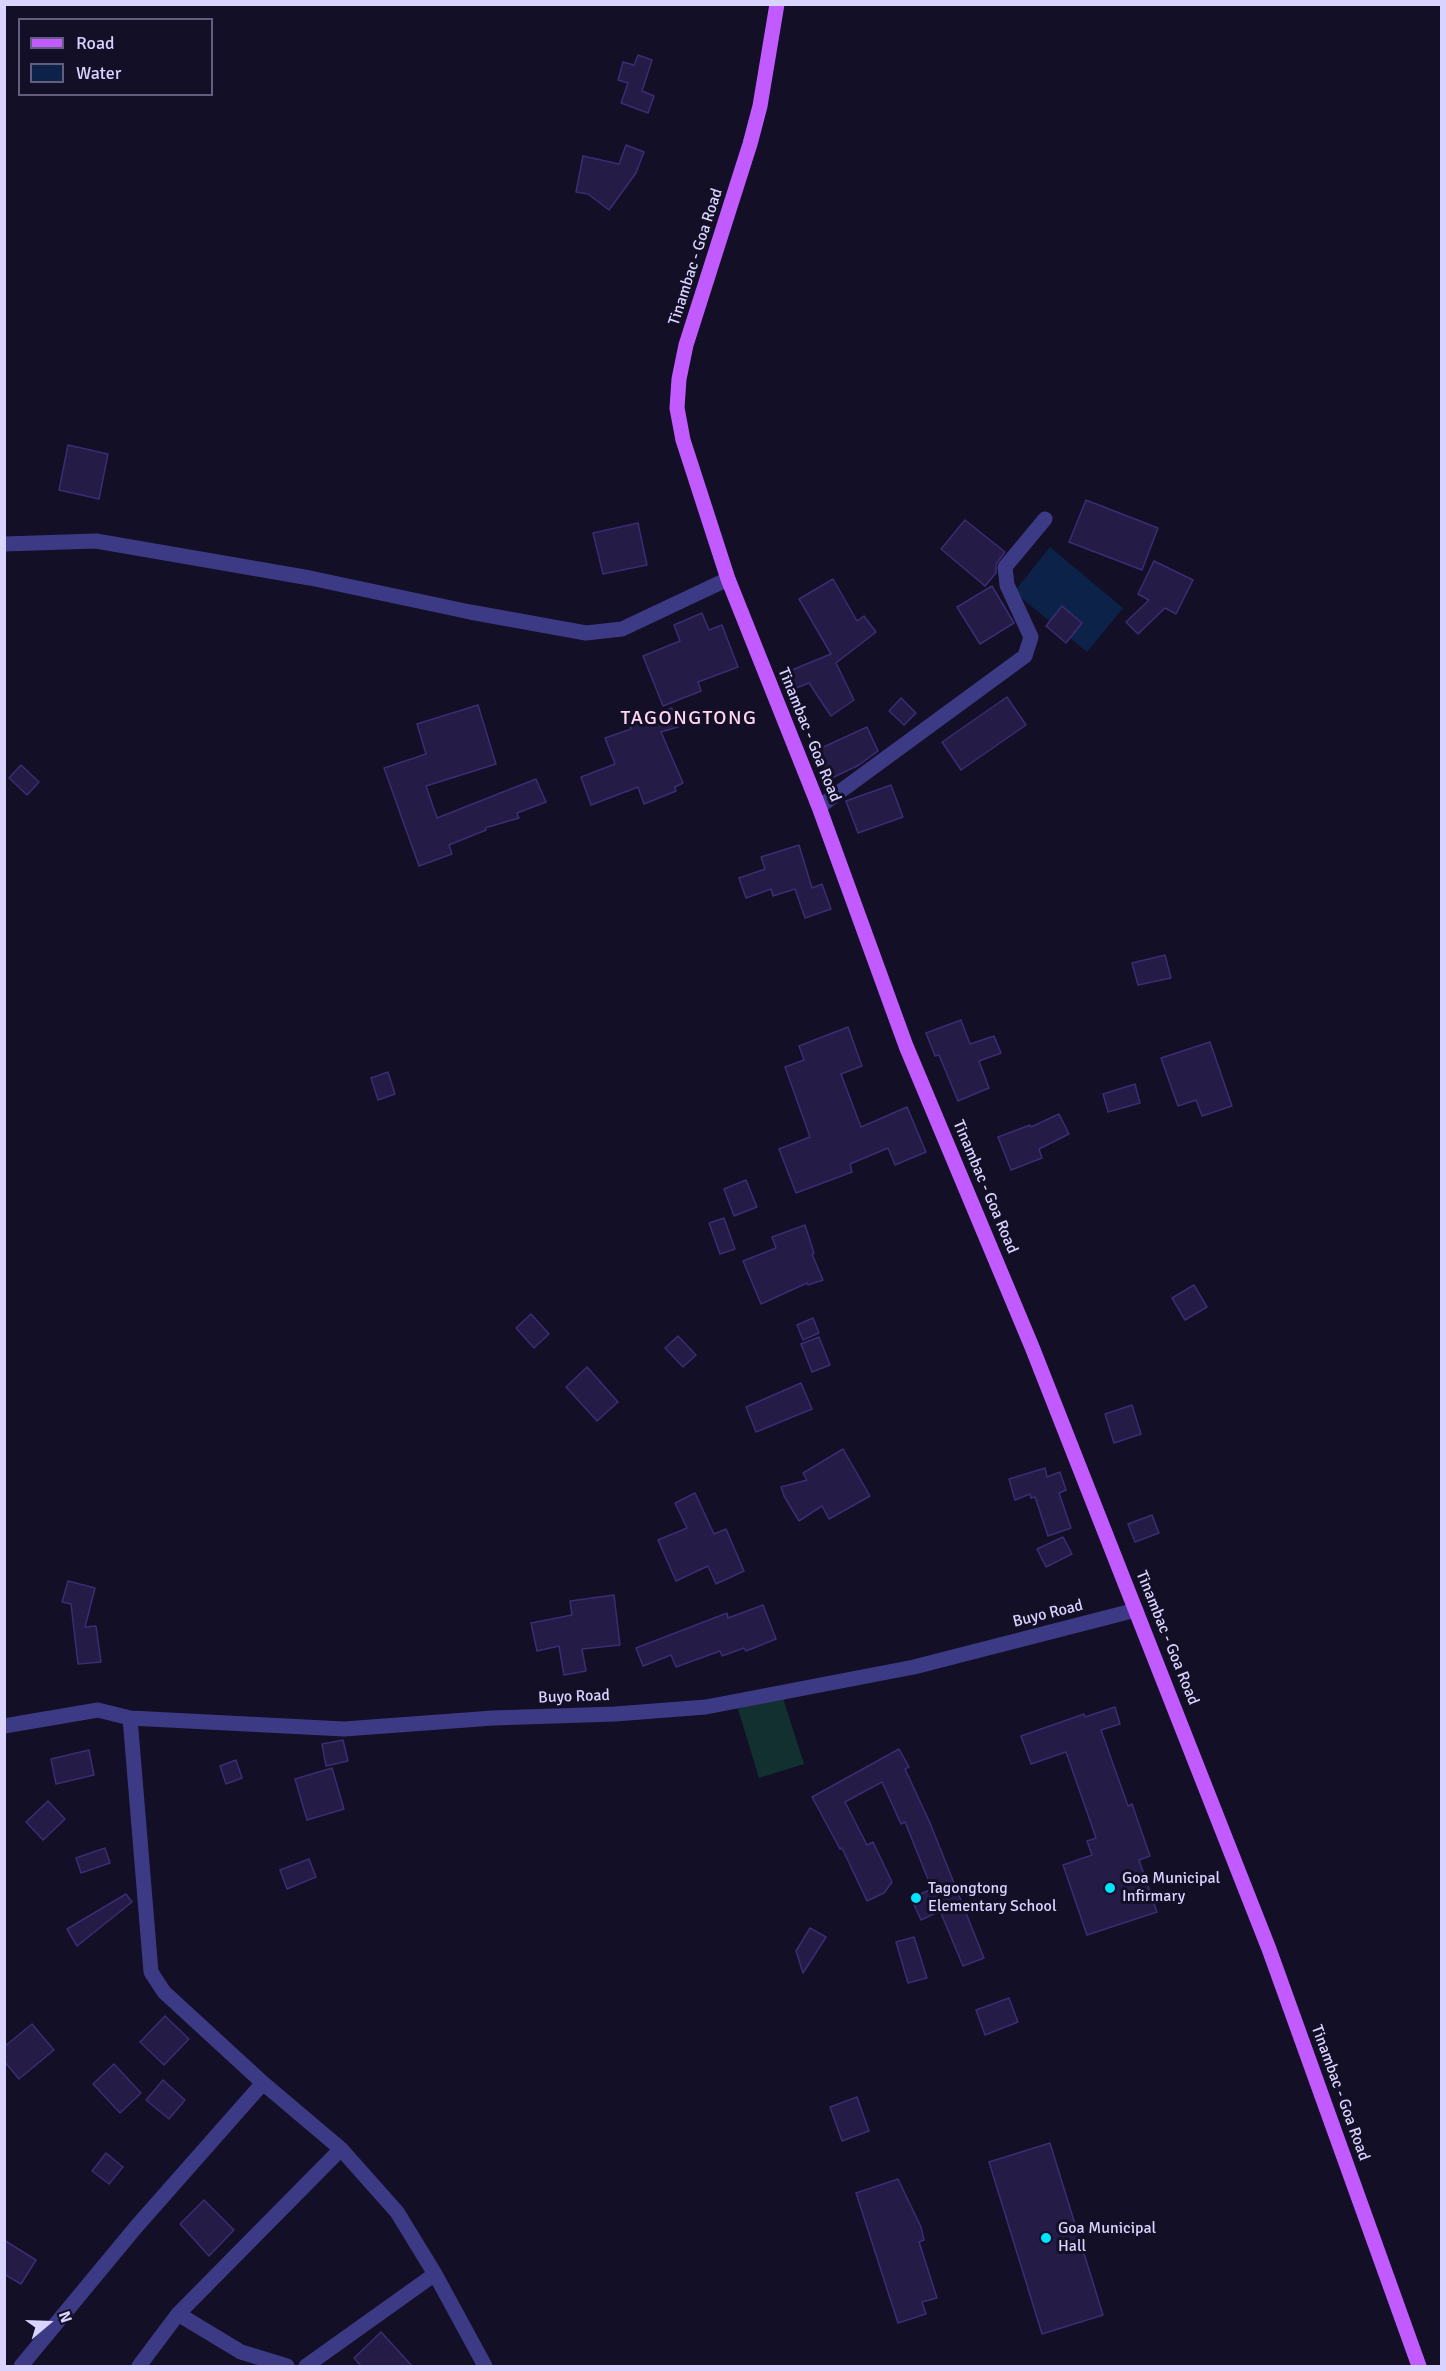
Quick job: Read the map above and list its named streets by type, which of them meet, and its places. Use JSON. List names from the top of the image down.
{
  "streets": {
    "main road": ["Tinambac - Goa Road"],
    "street": ["Buyo Road"]
  },
  "crossings": [
    ["Tinambac - Goa Road", "Buyo Road"]
  ],
  "districts": ["TAGONGTONG"],
  "places": ["Goa Municipal Infirmary", "Tagongtong Elementary School", "Goa Municipal Hall"],
  "legend": ["Road", "Water"],
  "north": "right"
}
